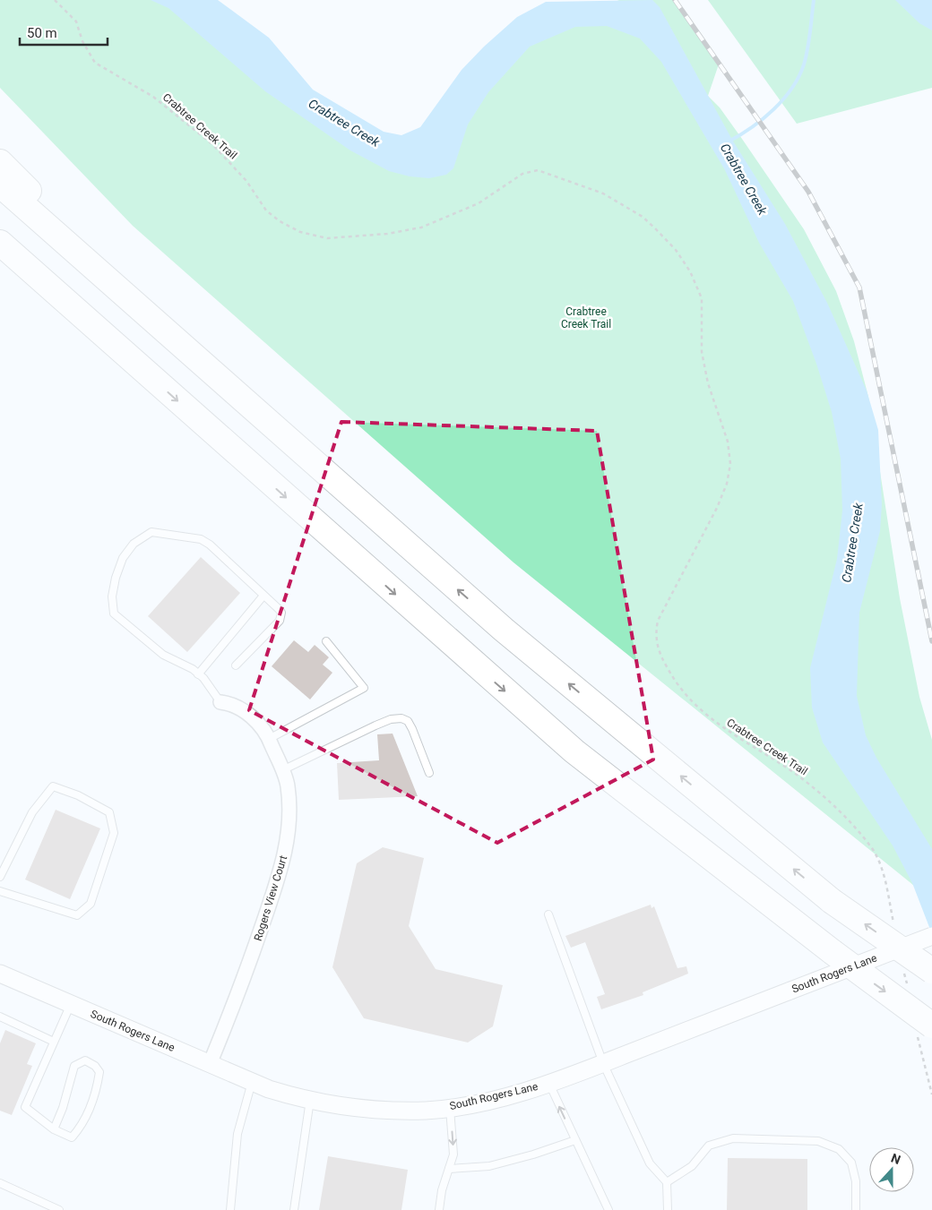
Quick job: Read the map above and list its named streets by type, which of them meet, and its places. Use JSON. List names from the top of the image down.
{
  "streets": {
    "street": ["Rogers View Court", "South Rogers Lane"],
    "path": ["Crabtree Creek Trail"]
  },
  "crossings": [
    ["Rogers View Court", "South Rogers Lane"]
  ],
  "water": ["Crabtree Creek"],
  "parks": ["Crabtree Creek Trail"],
  "scale_bar": "50 m",
  "north": "top"
}
